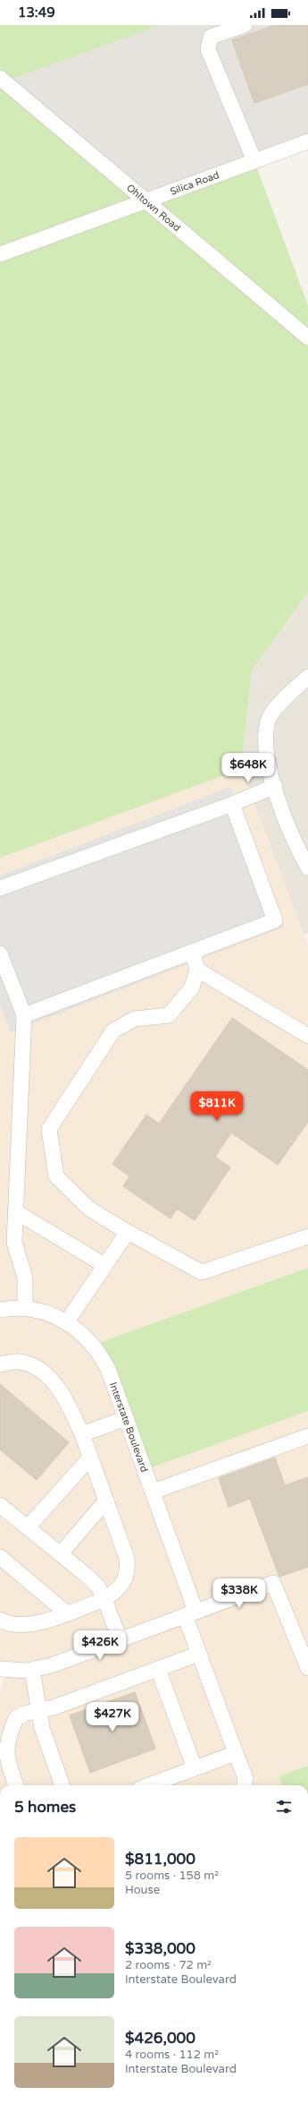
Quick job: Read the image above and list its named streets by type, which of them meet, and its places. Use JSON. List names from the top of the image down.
{
  "streets": {
    "street": ["Silica Road", "Ohltown Road", "Interstate Boulevard"]
  },
  "crossings": [
    ["Silica Road", "Ohltown Road"]
  ],
  "page": {
    "status": "13:49",
    "price": [
      "$648K",
      "$811K",
      "$338K",
      "$426K",
      "$427K"
    ],
    "heading": "5 homes",
    "list": [
      {
        "name": "$811,000",
        "note": "5 rooms · 158 m² · House"
      },
      {
        "name": "$338,000",
        "note": "2 rooms · 72 m² · Interstate Boulevard"
      },
      {
        "name": "$426,000",
        "note": "4 rooms · 112 m² · Interstate Boulevard"
      }
    ]
  }
}
